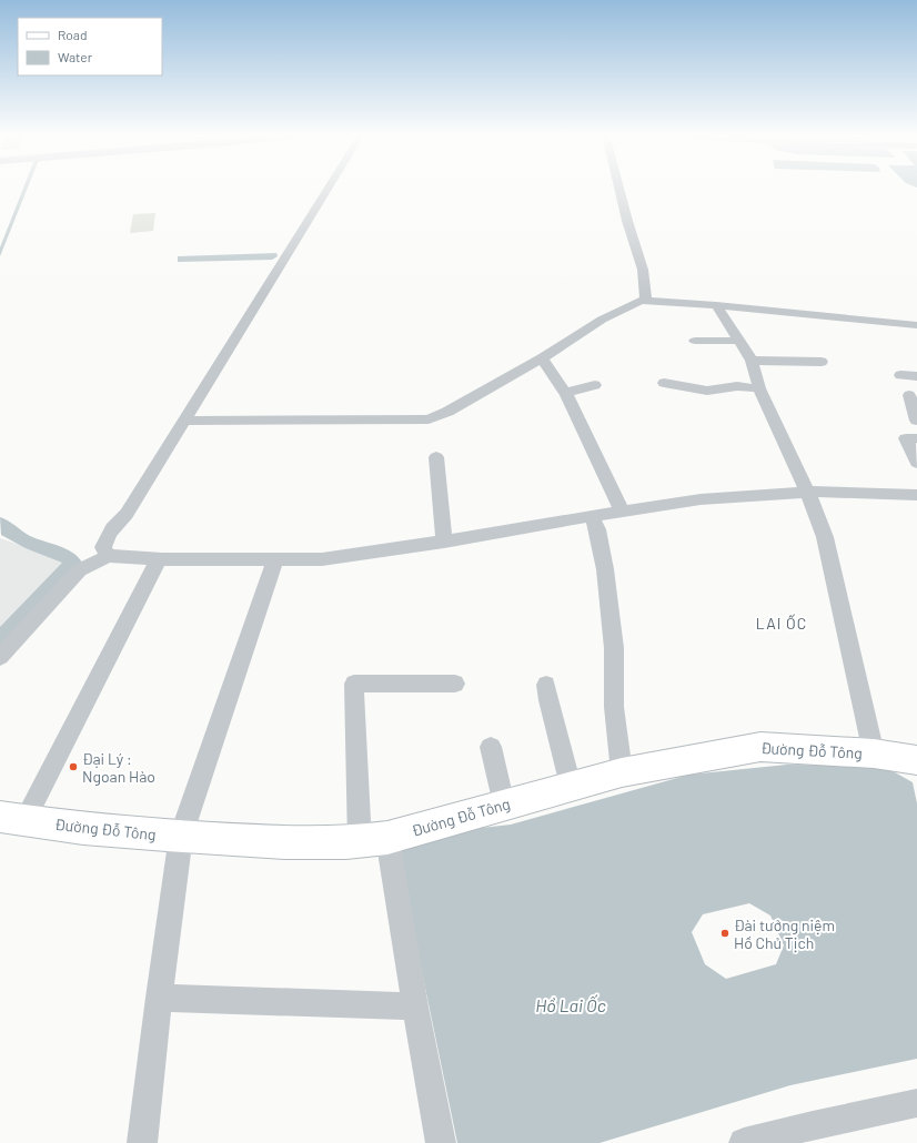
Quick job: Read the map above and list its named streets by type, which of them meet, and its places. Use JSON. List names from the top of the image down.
{
  "streets": {
    "main road": ["Đường Đỗ Tông"]
  },
  "districts": ["LAI ỐC"],
  "water": ["Hồ Lai Ốc"],
  "places": ["Đại Lý : Ngoan Hào", "Đài tưởng niệm Hồ Chủ Tịch"],
  "legend": ["Road", "Water"]
}
